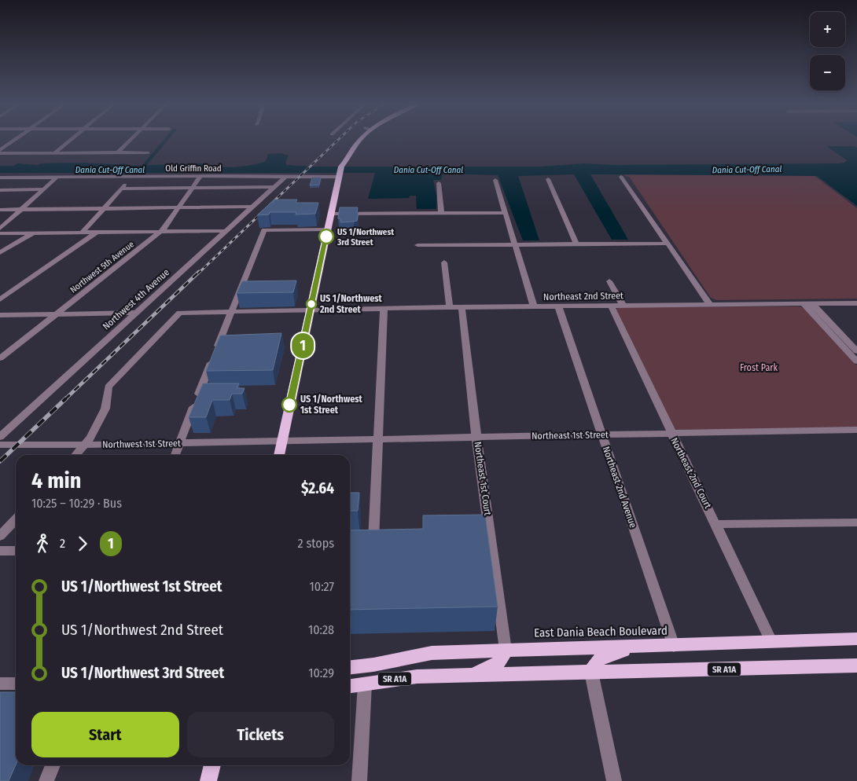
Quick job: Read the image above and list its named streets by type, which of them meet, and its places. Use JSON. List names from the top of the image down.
{
  "streets": {
    "main road": ["East Dania Beach Boulevard", "SR A1A"],
    "street": [
      "Old Griffin Road",
      "Northwest 5th Avenue",
      "Northeast 2nd Street",
      "Northwest 4th Avenue",
      "Northeast 1st Street",
      "Northwest 1st Street",
      "Northeast 2nd Court",
      "Northeast 1st Court",
      "Northeast 2nd Avenue"
    ]
  },
  "crossings": [
    ["Old Griffin Road", "Northwest 5th Avenue"],
    ["Old Griffin Road", "Northwest 4th Avenue"],
    ["Northeast 2nd Street", "Northwest 1st Street"],
    ["Northeast 2nd Street", "Northeast 2nd Court"],
    ["Northeast 2nd Street", "Northeast 1st Court"],
    ["Northeast 2nd Street", "Northeast 2nd Avenue"],
    ["Northeast 1st Street", "Northwest 1st Street"],
    ["Northeast 1st Street", "Northeast 2nd Court"],
    ["Northeast 1st Street", "Northeast 1st Court"],
    ["Northeast 1st Street", "Northeast 2nd Avenue"],
    ["Northeast 2nd Court", "East Dania Beach Boulevard"],
    ["Northeast 1st Court", "East Dania Beach Boulevard"],
    ["Northeast 2nd Avenue", "East Dania Beach Boulevard"]
  ],
  "water": ["Dania Cut-Off Canal"],
  "parks": ["Frost Park"],
  "places": ["US 1/Northwest 3rd Street", "US 1/Northwest 2nd Street", "US 1/Northwest 1st Street"],
  "lines": ["bus line 1"],
  "page": {
    "on_map": "1",
    "map_buttons": ["+", "−"],
    "heading": ["4 min", "10:25 – 10:29 · Bus", "$2.64"],
    "legs": ["2", "1", "2 stops"],
    "list": [
      {
        "name": "US 1/Northwest 1st Street",
        "value": "10:27"
      },
      {
        "name": "US 1/Northwest 2nd Street",
        "value": "10:28"
      },
      {
        "name": "US 1/Northwest 3rd Street",
        "value": "10:29"
      }
    ],
    "buttons": ["Start", "Tickets"]
  }
}
